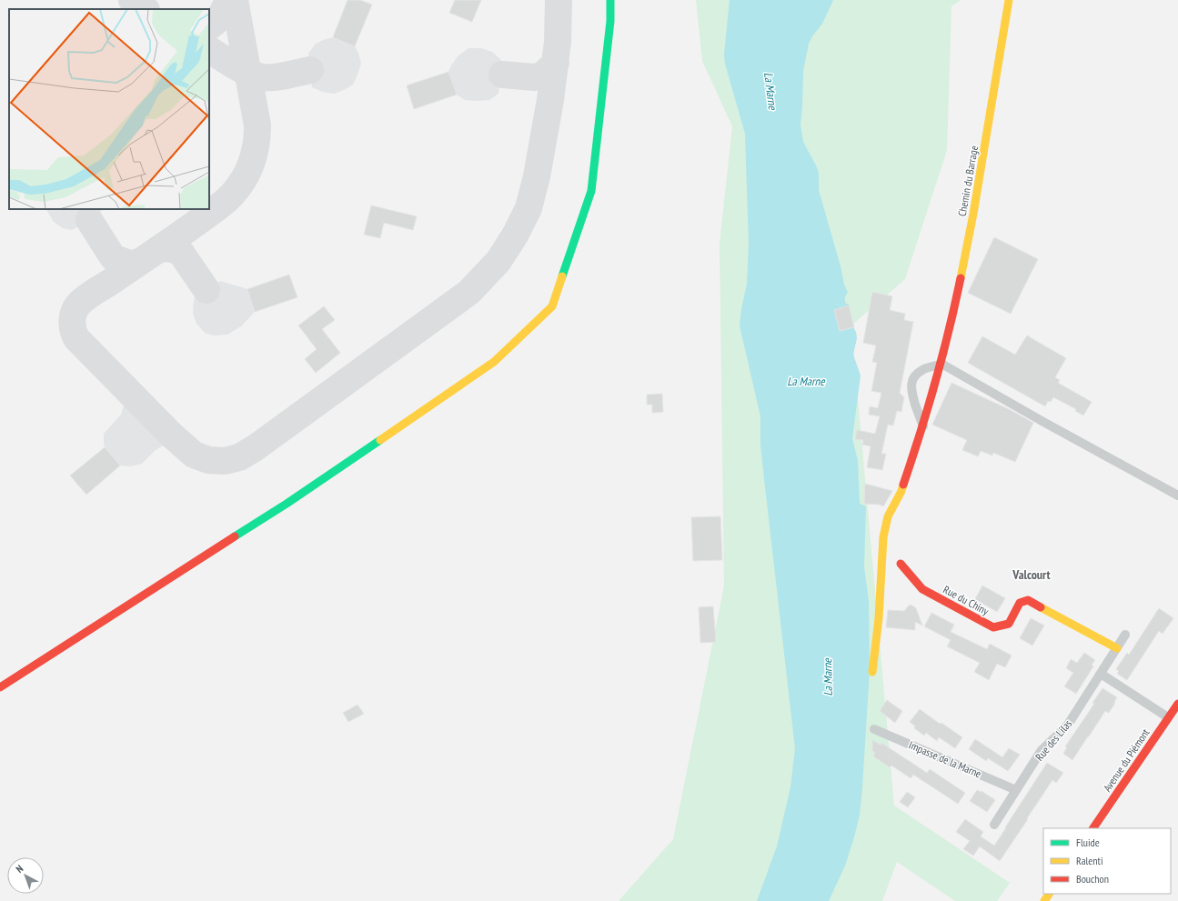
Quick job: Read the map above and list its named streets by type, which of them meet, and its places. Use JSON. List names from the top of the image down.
{
  "streets": {
    "street": [
      "Chemin du Barrage",
      "Rue du Chiny",
      "Rue des Lilas",
      "Impasse de la Marne",
      "Avenue du Piémont"
    ]
  },
  "crossings": [
    ["Rue du Chiny", "Rue des Lilas"],
    ["Rue des Lilas", "Impasse de la Marne"]
  ],
  "districts": ["Valcourt"],
  "water": ["La Marne"],
  "legend": ["Fluide", "Ralenti", "Bouchon"],
  "north": "top left"
}
